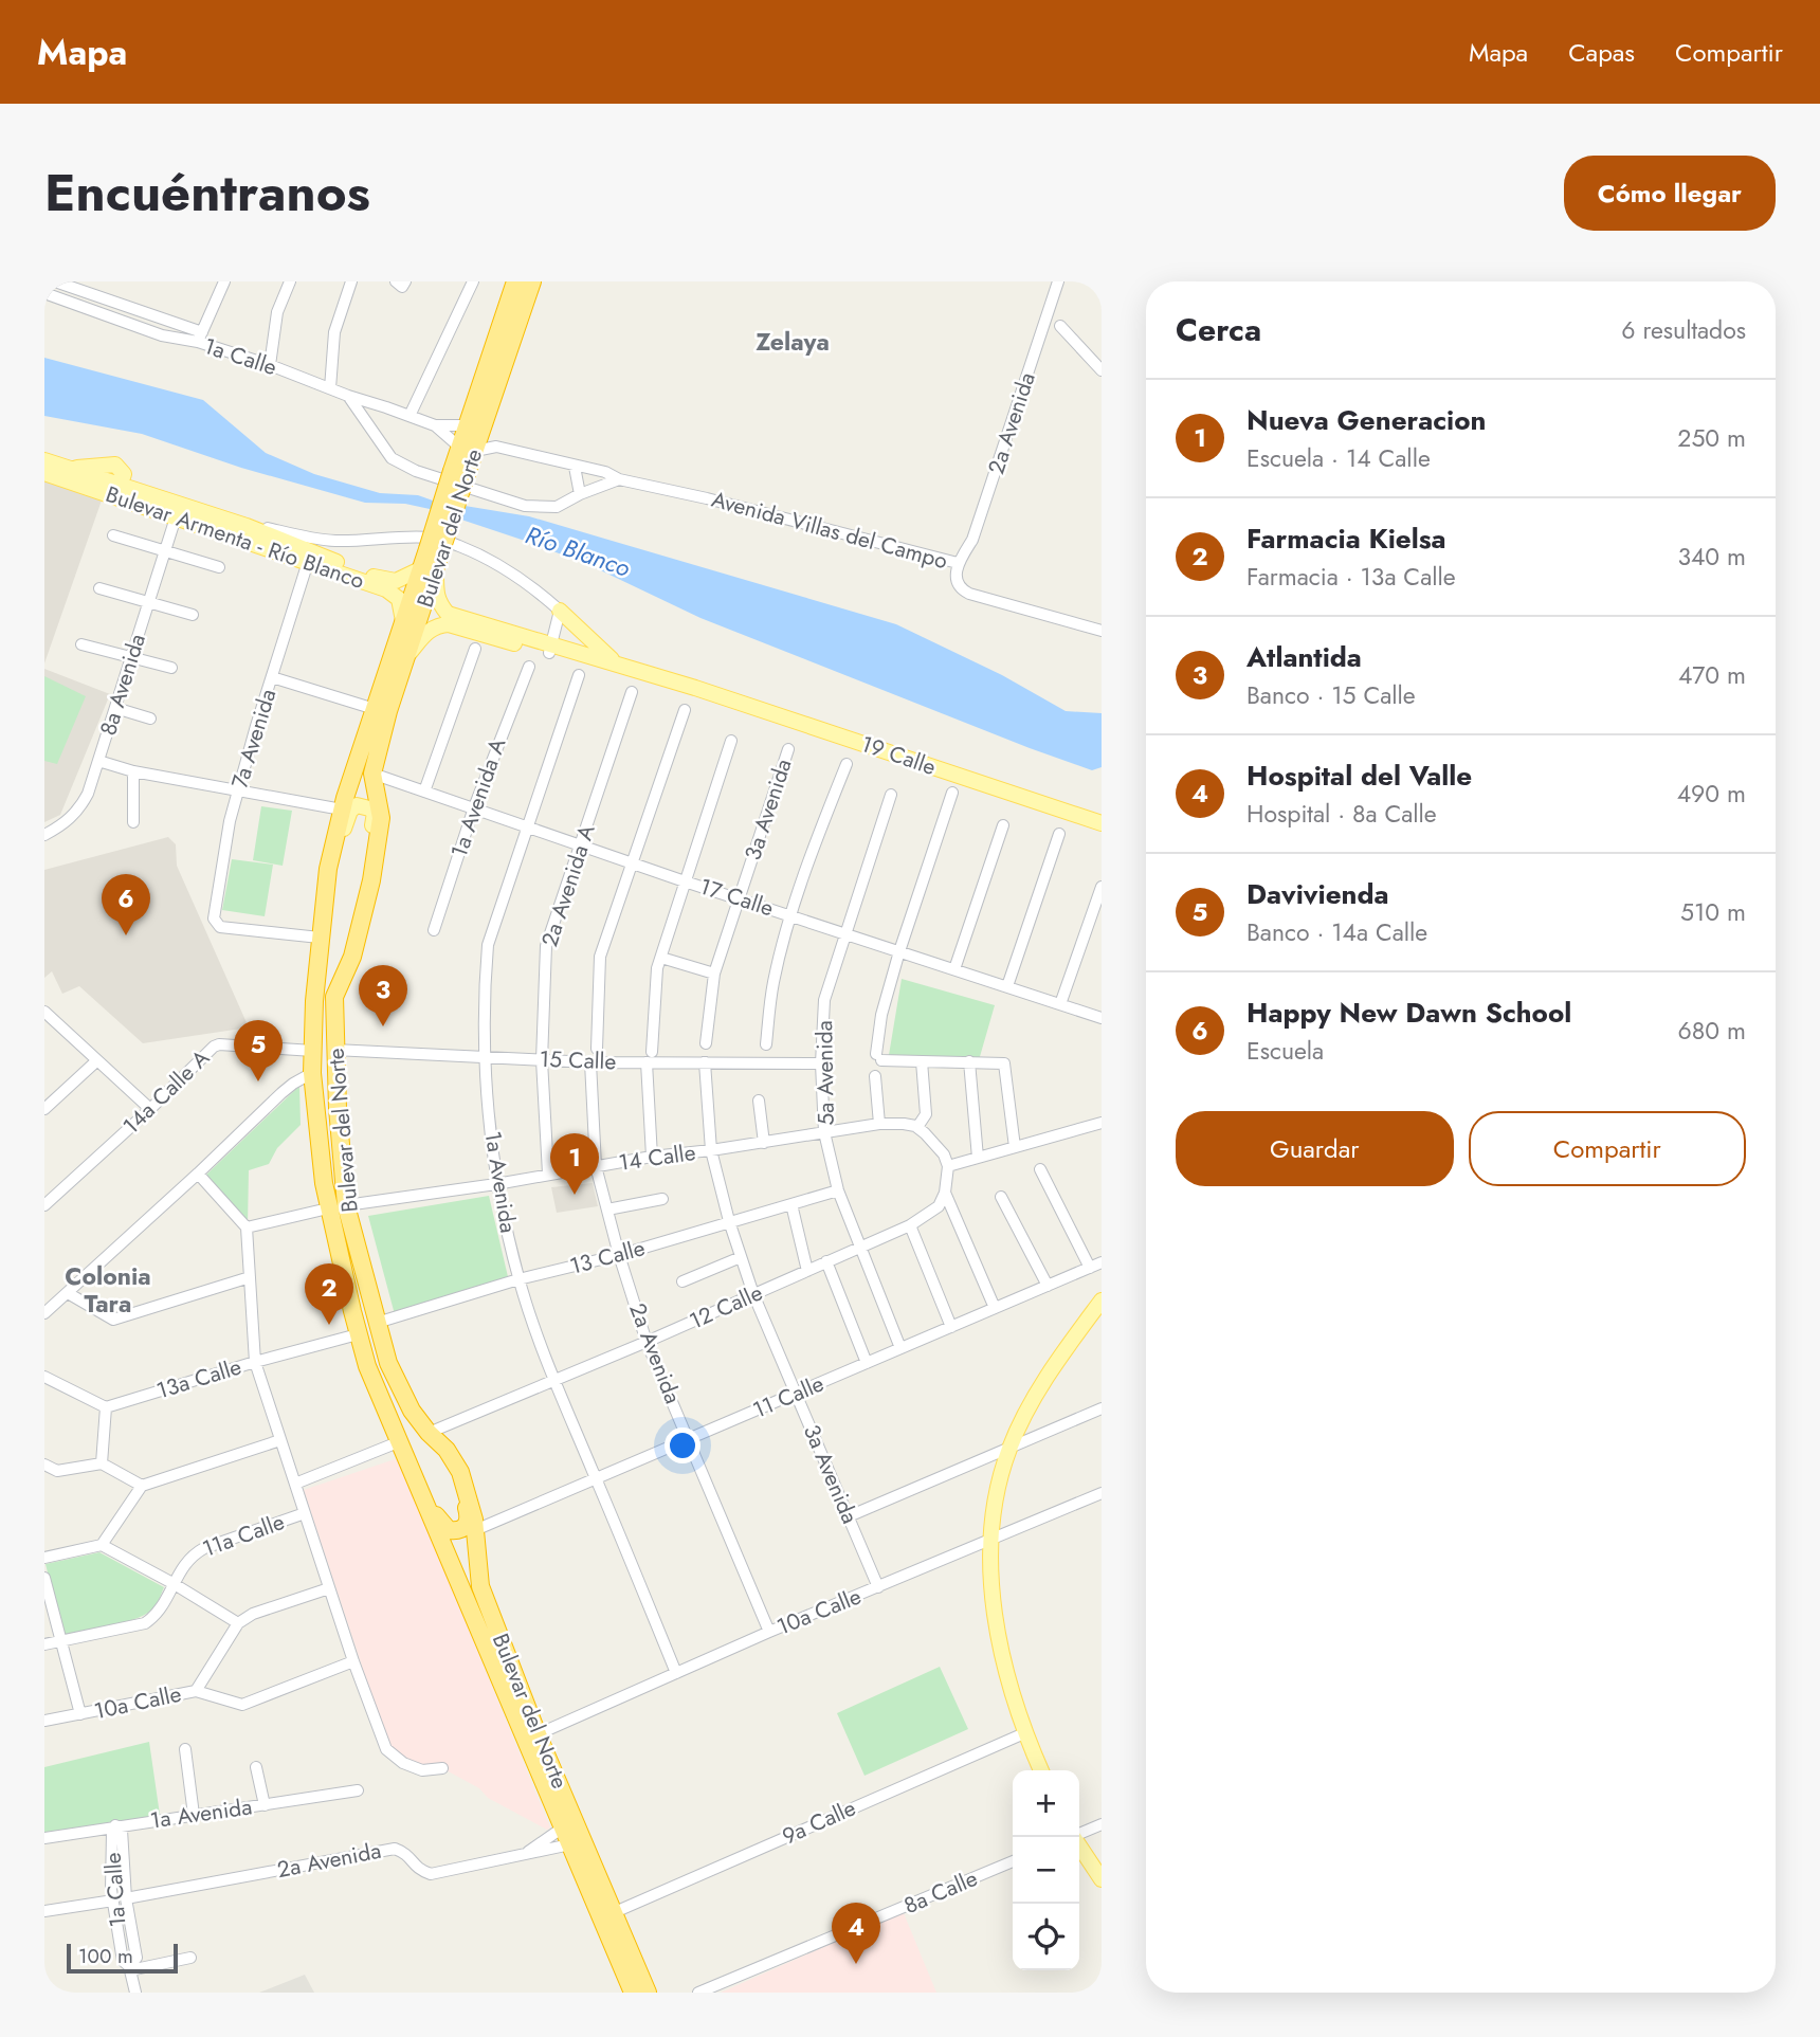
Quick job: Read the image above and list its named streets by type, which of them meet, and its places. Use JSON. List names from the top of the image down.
{
  "streets": {
    "highway": ["Bulevar del Norte"],
    "main road": ["Bulevar Armenta - Río Blanco", "19 Calle"],
    "street": [
      "1a Calle",
      "2a Avenida",
      "Avenida Villas del Campo",
      "8a Avenida",
      "7a Avenida",
      "1a Avenida A",
      "3a Avenida",
      "2a Avenida A",
      "17 Calle",
      "15 Calle",
      "5a Avenida",
      "14a Calle A",
      "14 Calle",
      "1a Avenida",
      "13 Calle",
      "12 Calle",
      "13a Calle",
      "11 Calle",
      "11a Calle",
      "10a Calle",
      "9a Calle",
      "8a Calle"
    ]
  },
  "crossings": [
    ["1a Calle", "2a Avenida"],
    ["1a Calle", "Bulevar del Norte"],
    ["1a Calle", "Avenida Villas del Campo"],
    ["1a Calle", "1a Avenida"],
    ["2a Avenida", "Bulevar del Norte"],
    ["2a Avenida", "Avenida Villas del Campo"],
    ["2a Avenida", "15 Calle"],
    ["2a Avenida", "14 Calle"],
    ["2a Avenida", "13 Calle"],
    ["2a Avenida", "12 Calle"],
    ["2a Avenida", "11 Calle"],
    ["2a Avenida", "10a Calle"],
    ["Bulevar del Norte", "Avenida Villas del Campo"],
    ["Bulevar del Norte", "Bulevar Armenta - Río Blanco"],
    ["Bulevar del Norte", "7a Avenida"],
    ["Bulevar del Norte", "19 Calle"],
    ["Bulevar del Norte", "17 Calle"],
    ["Bulevar del Norte", "15 Calle"],
    ["Bulevar del Norte", "14a Calle A"],
    ["Bulevar del Norte", "14 Calle"],
    ["Bulevar del Norte", "13 Calle"],
    ["Bulevar del Norte", "12 Calle"],
    ["Bulevar del Norte", "13a Calle"],
    ["Bulevar del Norte", "11 Calle"],
    ["Bulevar del Norte", "10a Calle"],
    ["Bulevar del Norte", "9a Calle"],
    ["Bulevar Armenta - Río Blanco", "8a Avenida"],
    ["Bulevar Armenta - Río Blanco", "7a Avenida"],
    ["Bulevar Armenta - Río Blanco", "19 Calle"],
    ["1a Avenida A", "17 Calle"],
    ["3a Avenida", "17 Calle"],
    ["3a Avenida", "15 Calle"],
    ["3a Avenida", "14 Calle"],
    ["3a Avenida", "13 Calle"],
    ["3a Avenida", "12 Calle"],
    ["3a Avenida", "11 Calle"],
    ["3a Avenida", "10a Calle"],
    ["2a Avenida A", "17 Calle"],
    ["2a Avenida A", "15 Calle"],
    ["2a Avenida A", "14 Calle"],
    ["17 Calle", "5a Avenida"],
    ["17 Calle", "1a Avenida"],
    ["15 Calle", "5a Avenida"],
    ["15 Calle", "1a Avenida"],
    ["5a Avenida", "14 Calle"],
    ["5a Avenida", "13 Calle"],
    ["5a Avenida", "12 Calle"],
    ["5a Avenida", "11 Calle"],
    ["14 Calle", "1a Avenida"],
    ["1a Avenida", "13 Calle"],
    ["1a Avenida", "12 Calle"],
    ["1a Avenida", "11 Calle"],
    ["1a Avenida", "10a Calle"]
  ],
  "districts": ["Zelaya", "Colonia Tara"],
  "water": ["Río Blanco"],
  "scale_bar": "100 m",
  "page": {
    "header": "Mapa",
    "nav": ["Mapa", "Capas", "Compartir"],
    "title": "Encuéntranos",
    "buttons": [
      "Cómo llegar",
      ["Guardar", "Compartir"]
    ],
    "heading": ["Cerca", "6 resultados"],
    "list": [
      {
        "mark": "1",
        "name": "Nueva Generacion",
        "note": "Escuela · 14 Calle",
        "value": "250 m"
      },
      {
        "mark": "2",
        "name": "Farmacia Kielsa",
        "note": "Farmacia · 13a Calle",
        "value": "340 m"
      },
      {
        "mark": "3",
        "name": "Atlantida",
        "note": "Banco · 15 Calle",
        "value": "470 m"
      },
      {
        "mark": "4",
        "name": "Hospital del Valle",
        "note": "Hospital · 8a Calle",
        "value": "490 m"
      },
      {
        "mark": "5",
        "name": "Davivienda",
        "note": "Banco · 14a Calle",
        "value": "510 m"
      },
      {
        "mark": "6",
        "name": "Happy New Dawn School",
        "note": "Escuela",
        "value": "680 m"
      }
    ],
    "pins": [
      "6",
      "3",
      "5",
      "1",
      "2",
      "4"
    ],
    "map_buttons": ["+", "−"],
    "scale": "100 m"
  }
}
